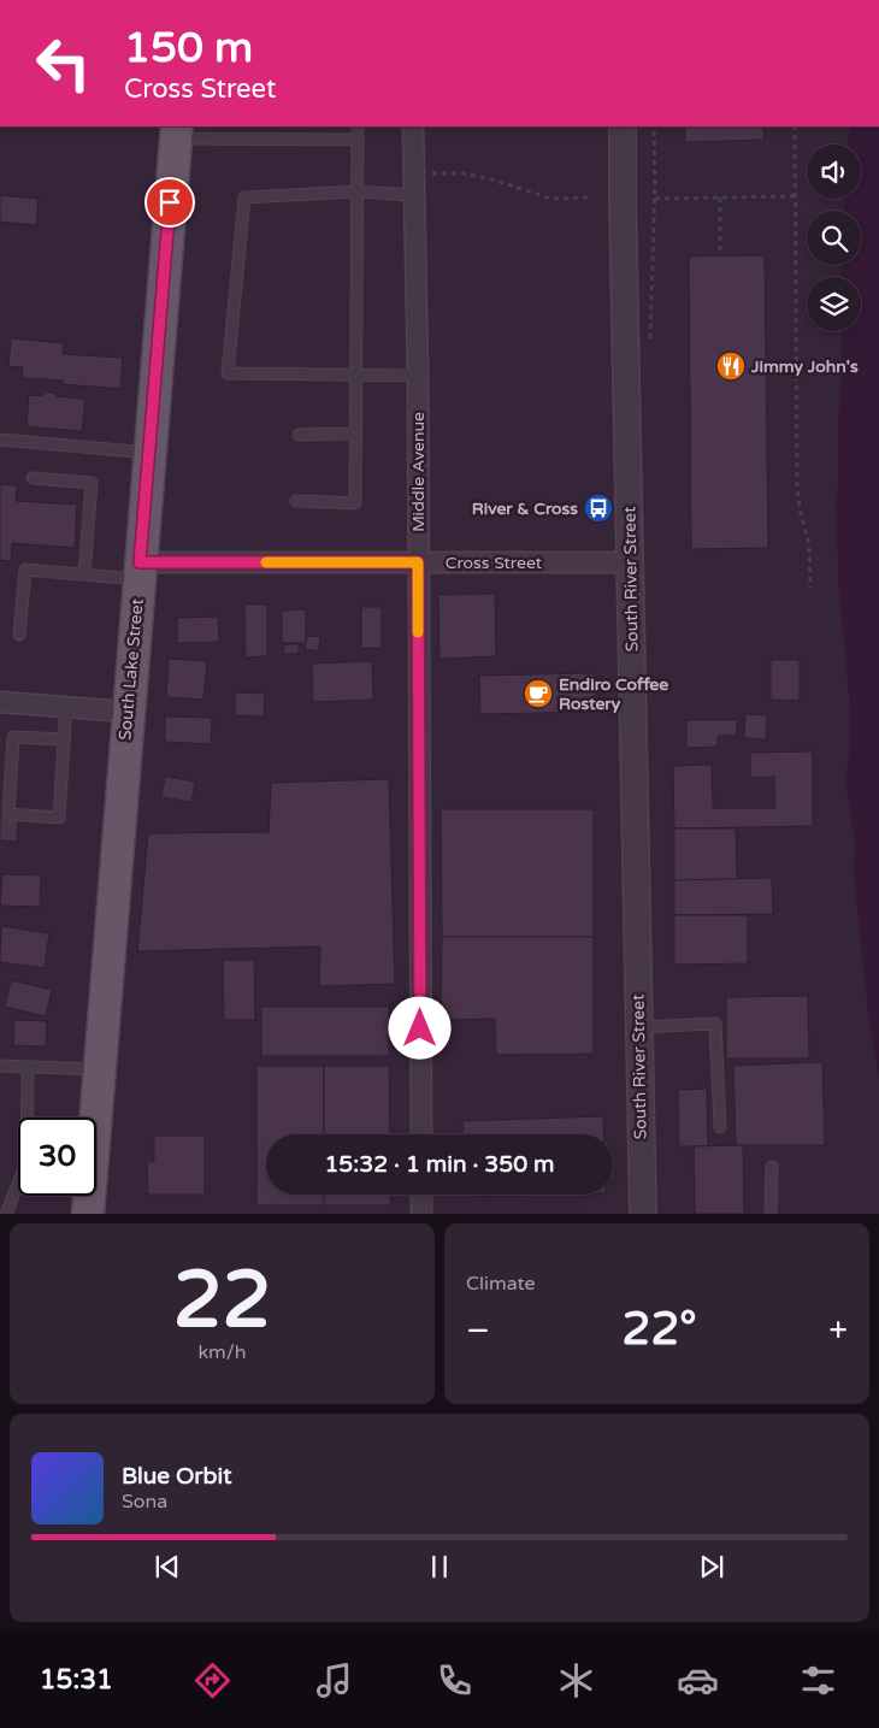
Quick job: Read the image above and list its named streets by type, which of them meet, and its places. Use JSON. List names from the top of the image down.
{
  "streets": {
    "main road": ["South Lake Street"],
    "street": ["Middle Avenue", "Cross Street", "South River Street"]
  },
  "crossings": [
    ["Middle Avenue", "Cross Street"],
    ["Cross Street", "South River Street"],
    ["Cross Street", "South Lake Street"]
  ],
  "places": {
    "restaurant": ["Jimmy John's"],
    "bus stop": ["River & Cross"],
    "cafe": ["Endiro Coffee Rostery"]
  },
  "page": {
    "turn": ["150 m", "Cross Street"],
    "limit": "30",
    "trip": "15:32 · 1 min · 350 m",
    "tile": [
      ["22", "km/h"],
      "Climate"
    ],
    "heat": ["−", "22°", "+"],
    "song": ["Blue Orbit", "Sona"],
    "tabs": "15:31"
  }
}
